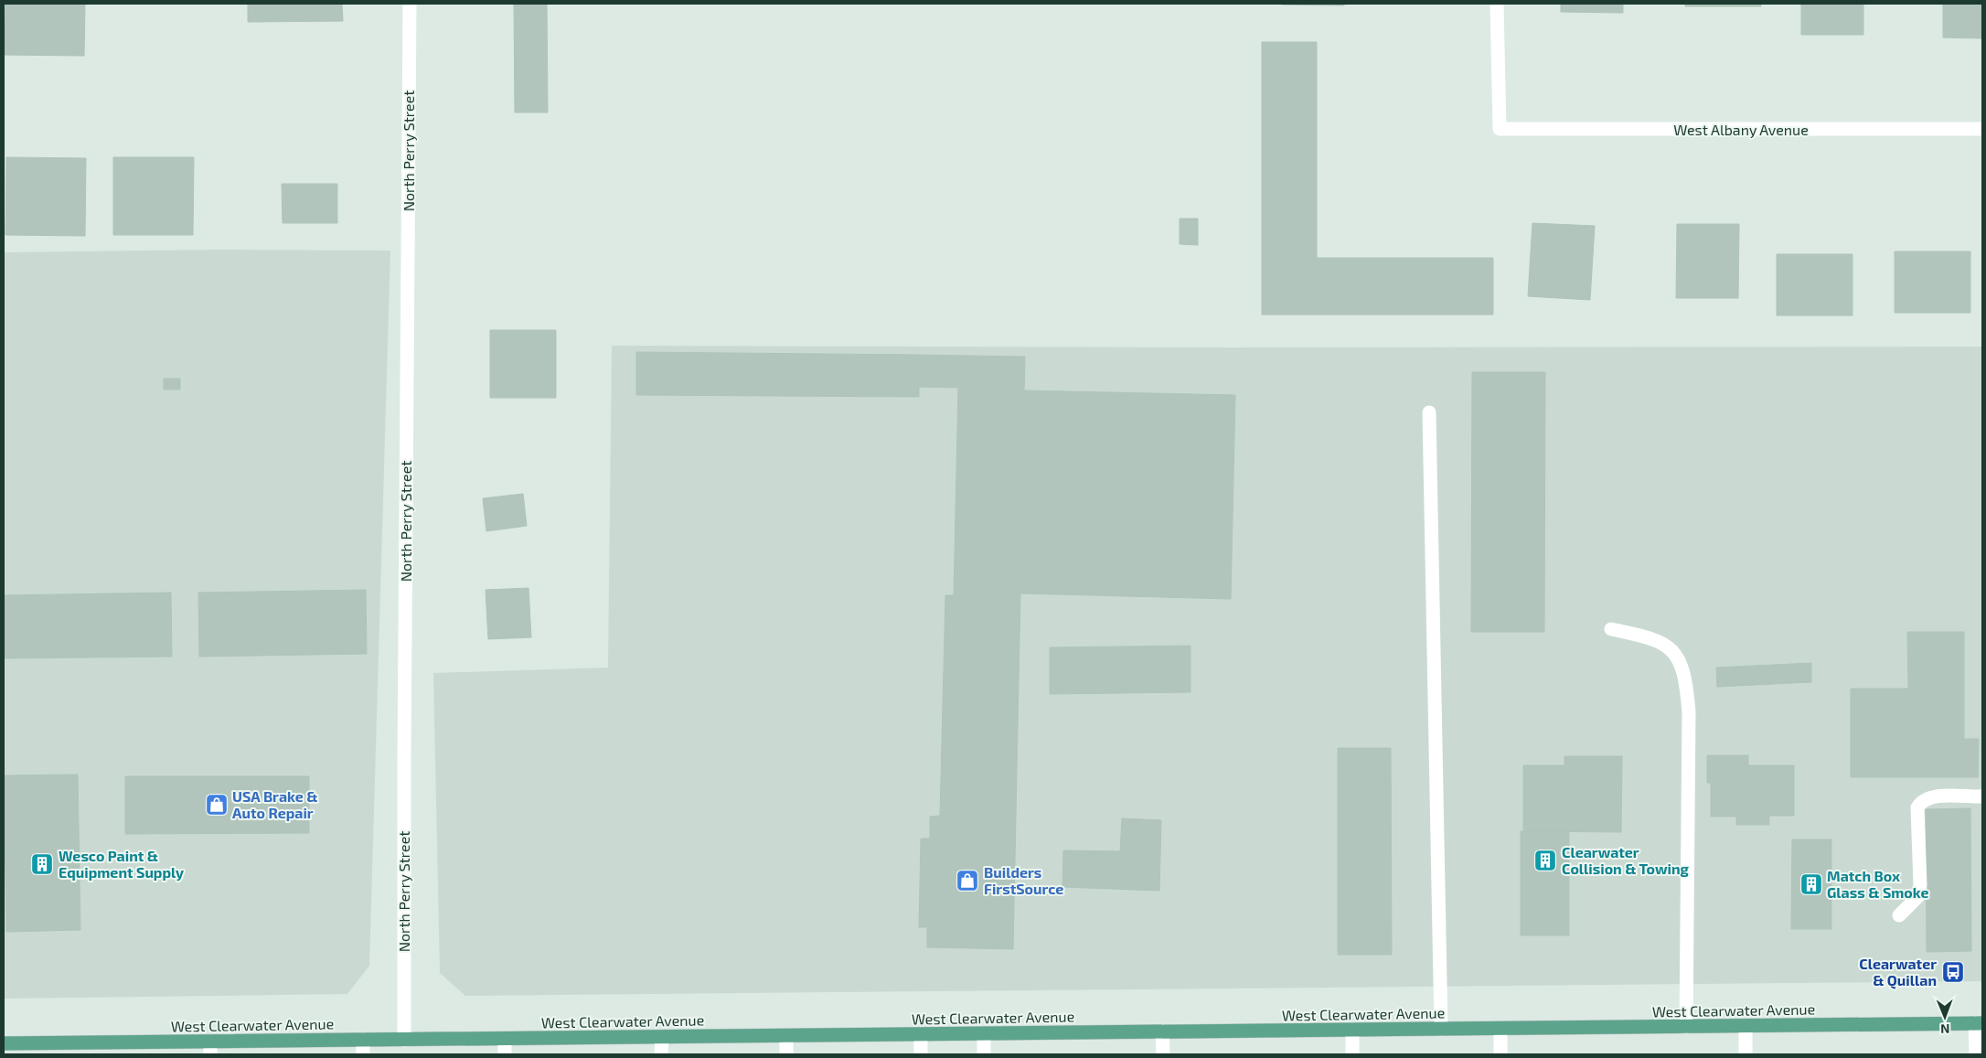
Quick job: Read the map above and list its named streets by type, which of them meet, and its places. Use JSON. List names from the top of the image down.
{
  "streets": {
    "main road": ["West Clearwater Avenue"],
    "street": ["West Albany Avenue", "North Perry Street"]
  },
  "crossings": [
    ["North Perry Street", "West Clearwater Avenue"]
  ],
  "places": {
    "shop": ["USA Brake & Auto Repair", "Builders FirstSource"],
    "building": ["Clearwater Collision & Towing", "Wesco Paint & Equipment Supply", "Match Box Glass & Smoke"],
    "bus stop": ["Clearwater & Quillan"]
  },
  "north": "bottom"
}
